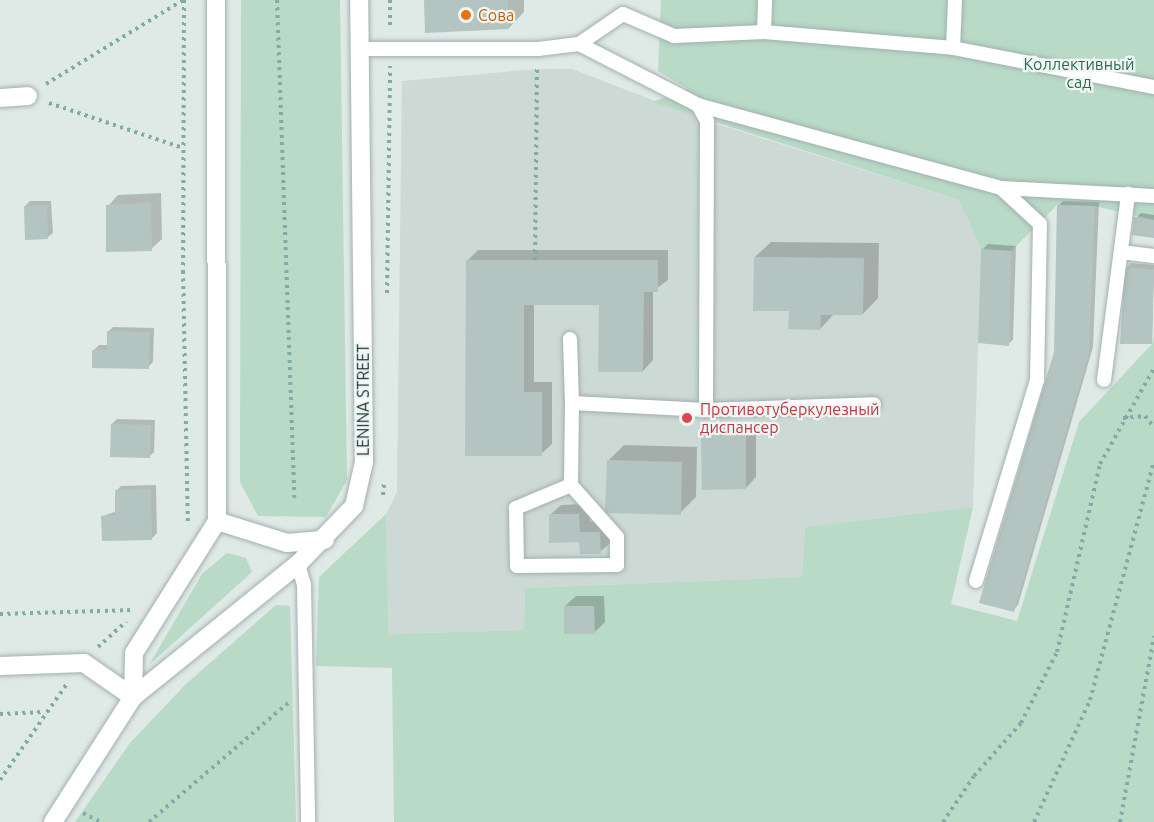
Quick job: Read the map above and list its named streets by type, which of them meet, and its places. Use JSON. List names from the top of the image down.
{
  "streets": {
    "main road": ["LENINA STREET"]
  },
  "parks": ["Коллективный сад"],
  "places": ["Сова", "Противотуберкулезный диспансер"]
}
